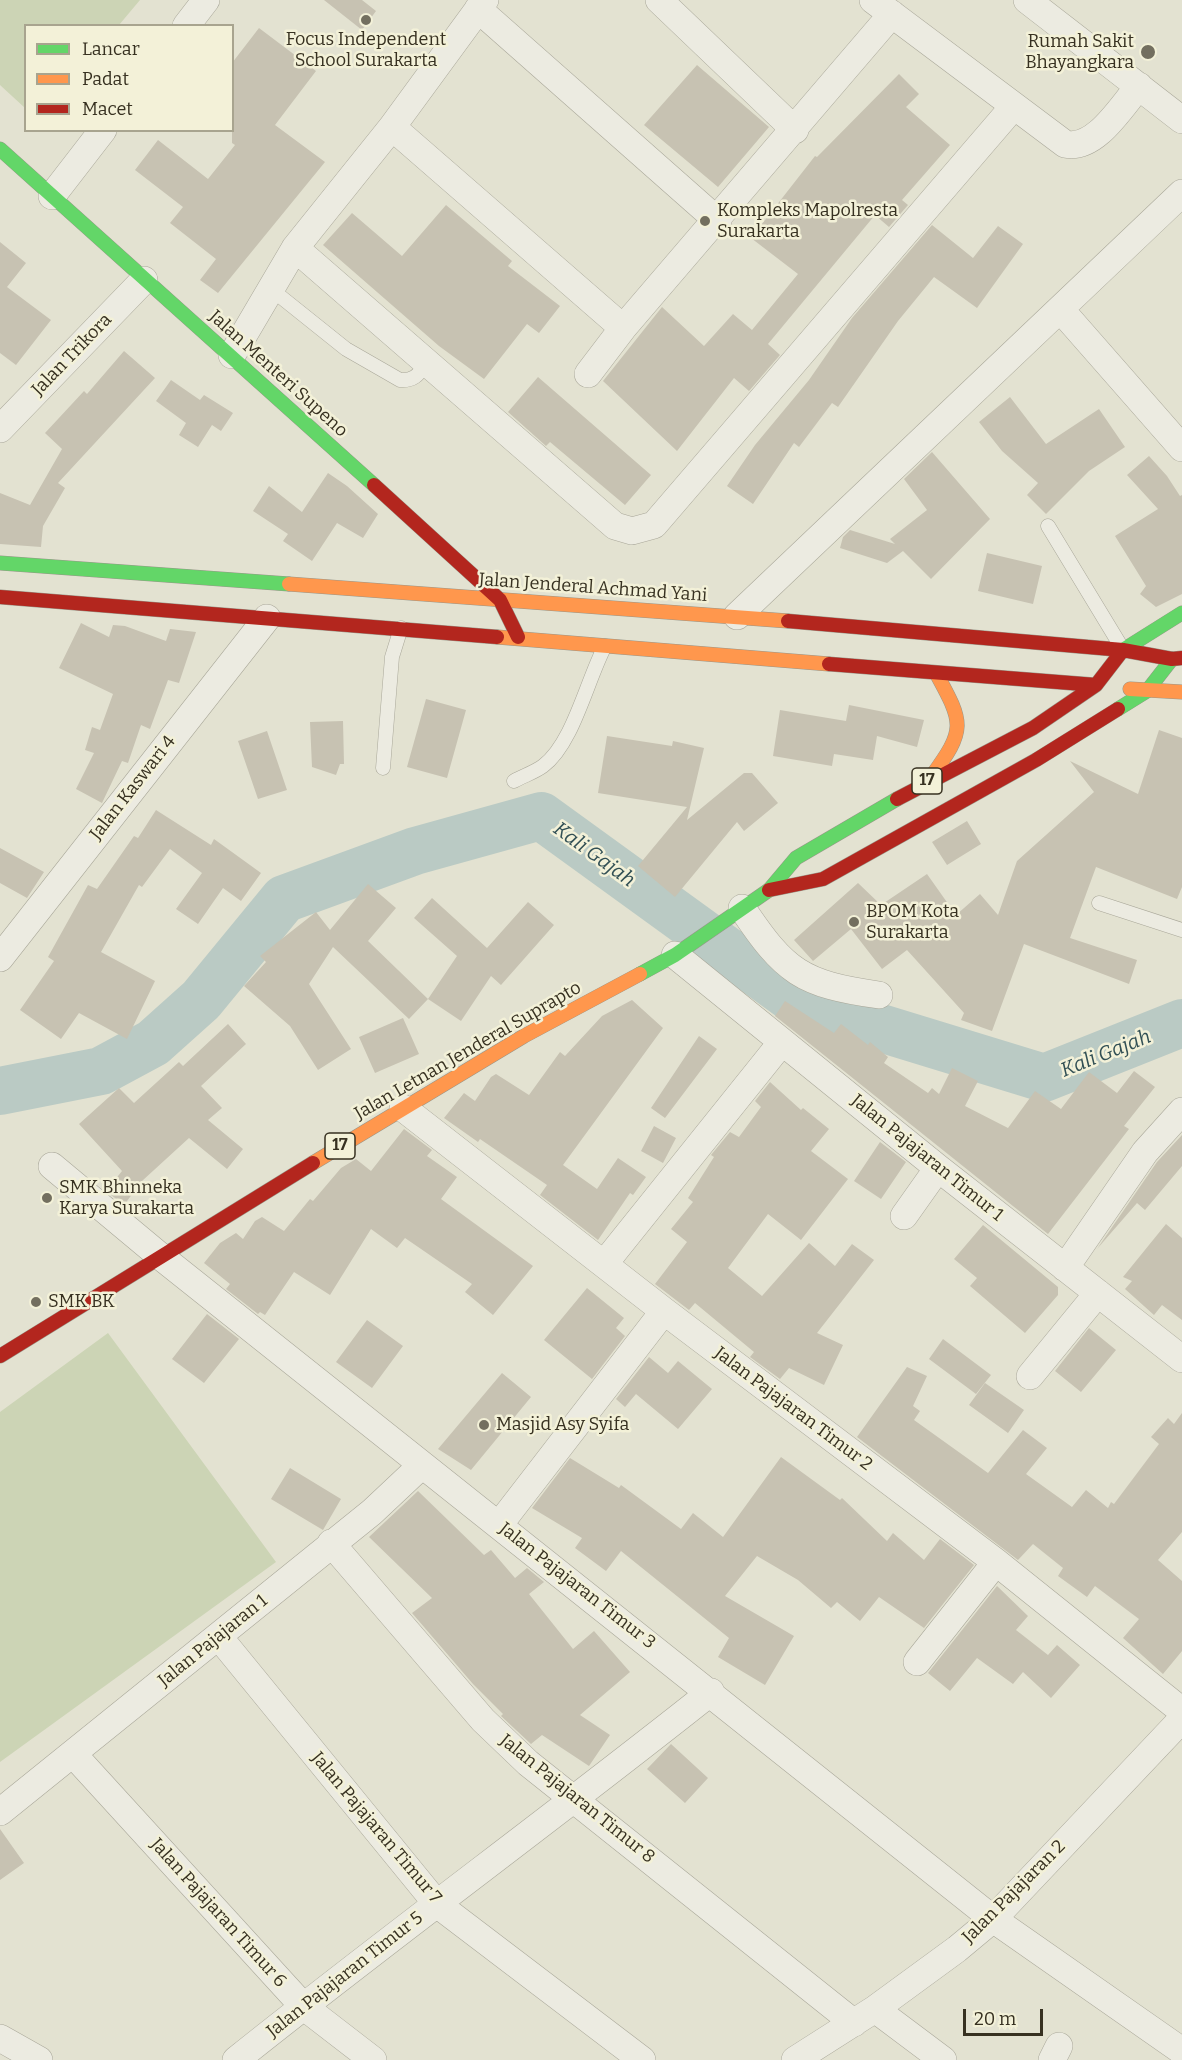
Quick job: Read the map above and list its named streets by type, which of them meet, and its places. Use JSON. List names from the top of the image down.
{
  "streets": {
    "main road": [
      "Jalan Menteri Supeno",
      "Jalan Jenderal Achmad Yani",
      "17",
      "Jalan Letnan Jenderal Suprapto"
    ],
    "street": [
      "Jalan Trikora",
      "Jalan Kaswari 4",
      "Jalan Pajajaran Timur 1",
      "Jalan Pajajaran Timur 2",
      "Jalan Pajajaran Timur 3",
      "Jalan Pajajaran 1",
      "Jalan Pajajaran Timur 8",
      "Jalan Pajajaran Timur 7",
      "Jalan Pajajaran 2",
      "Jalan Pajajaran Timur 6",
      "Jalan Pajajaran Timur 5"
    ]
  },
  "crossings": [
    ["Jalan Trikora", "Jalan Menteri Supeno"],
    ["Jalan Menteri Supeno", "Jalan Jenderal Achmad Yani"],
    ["Jalan Jenderal Achmad Yani", "Jalan Letnan Jenderal Suprapto"],
    ["17", "Jalan Letnan Jenderal Suprapto"],
    ["Jalan Letnan Jenderal Suprapto", "Jalan Pajajaran Timur 1"],
    ["Jalan Letnan Jenderal Suprapto", "Jalan Pajajaran Timur 2"],
    ["Jalan Letnan Jenderal Suprapto", "Jalan Pajajaran Timur 3"],
    ["Jalan Pajajaran Timur 3", "Jalan Pajajaran 1"],
    ["Jalan Pajajaran Timur 3", "Jalan Pajajaran 2"],
    ["Jalan Pajajaran Timur 3", "Jalan Pajajaran Timur 5"],
    ["Jalan Pajajaran 1", "Jalan Pajajaran Timur 8"],
    ["Jalan Pajajaran 1", "Jalan Pajajaran Timur 7"],
    ["Jalan Pajajaran 1", "Jalan Pajajaran Timur 6"],
    ["Jalan Pajajaran Timur 8", "Jalan Pajajaran 2"],
    ["Jalan Pajajaran Timur 8", "Jalan Pajajaran Timur 5"],
    ["Jalan Pajajaran Timur 7", "Jalan Pajajaran Timur 5"],
    ["Jalan Pajajaran Timur 6", "Jalan Pajajaran Timur 5"]
  ],
  "water": ["Kali Gajah"],
  "places": [
    "Focus Independent School Surakarta",
    "Rumah Sakit Bhayangkara",
    "Kompleks Mapolresta Surakarta",
    "BPOM Kota Surakarta",
    "SMK Bhinneka Karya Surakarta",
    "SMK BK",
    "Masjid Asy Syifa"
  ],
  "legend": ["Lancar", "Padat", "Macet"],
  "scale_bar": "20 m"
}
